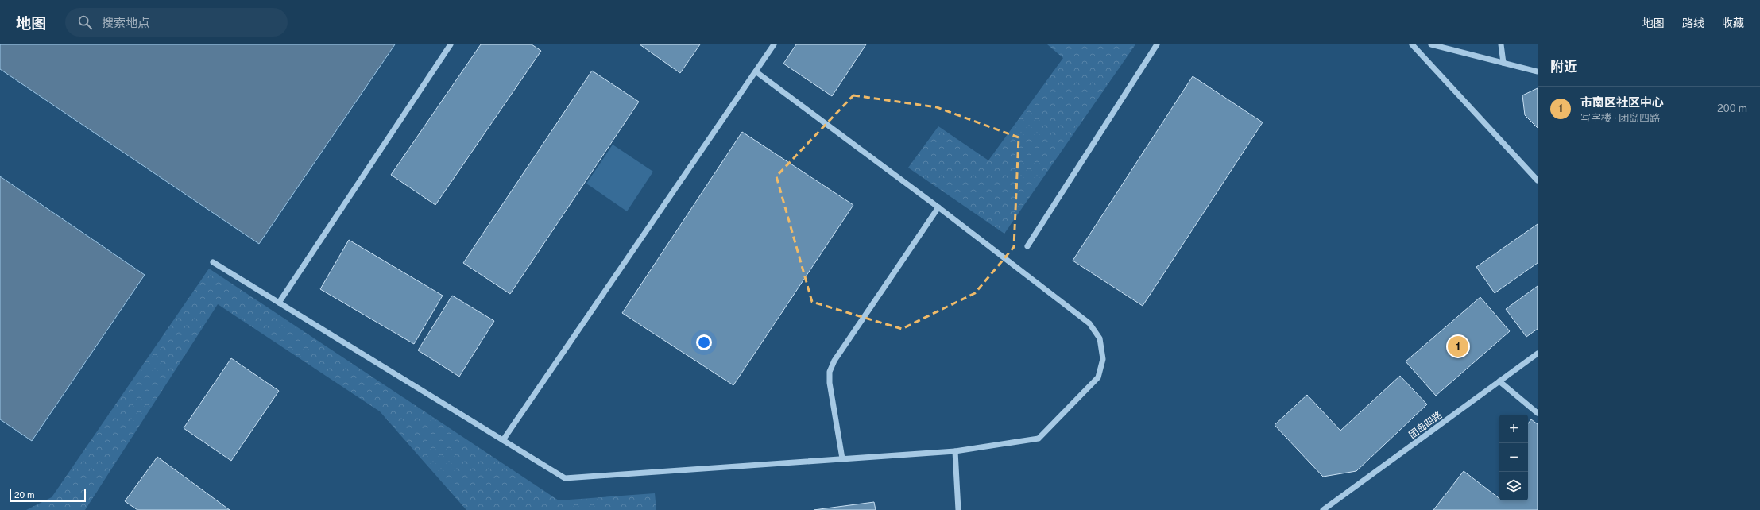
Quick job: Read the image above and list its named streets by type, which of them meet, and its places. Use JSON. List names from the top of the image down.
{
  "streets": {
    "street": ["团岛四路"]
  },
  "scale_bar": "20 m",
  "page": {
    "header": "地图",
    "search": "搜索地点",
    "nav": ["地图", "路线", "收藏"],
    "heading": "附近",
    "list": [
      {
        "mark": "1",
        "name": "市南区社区中心",
        "note": "写字楼 · 团岛四路",
        "value": "200 m"
      }
    ],
    "pins": "1",
    "map_buttons": ["+", "−"],
    "scale": "20 m"
  }
}
